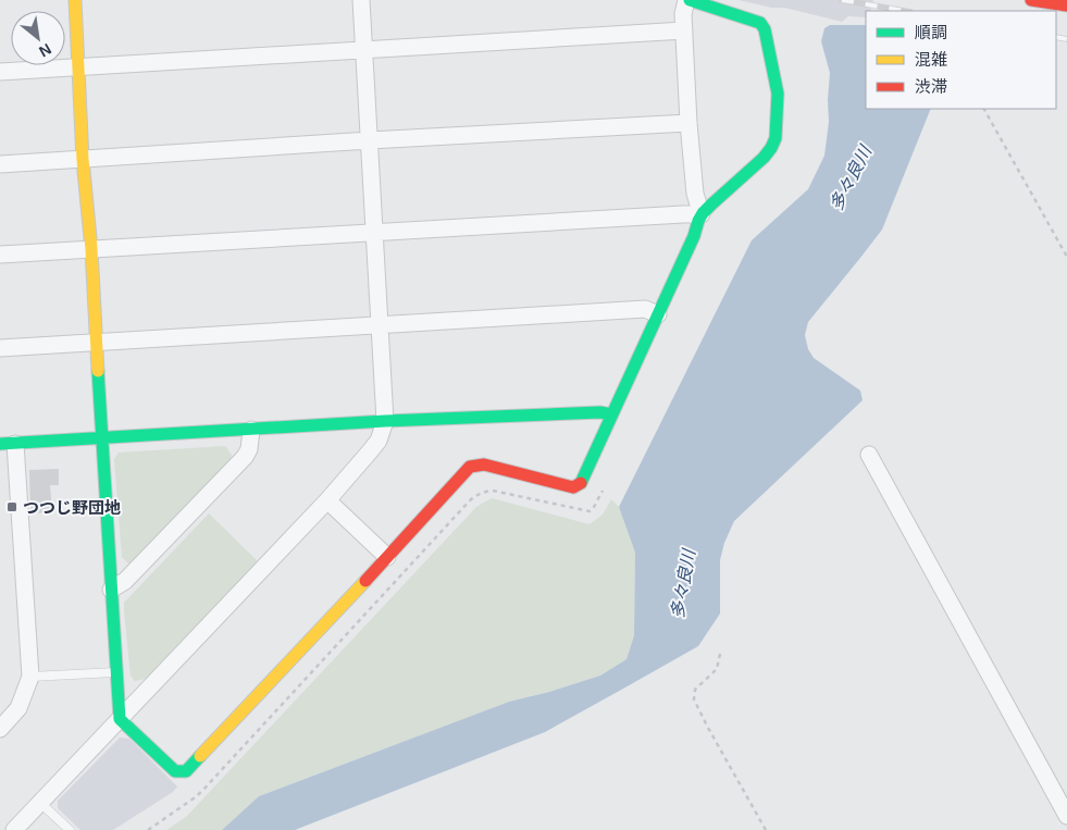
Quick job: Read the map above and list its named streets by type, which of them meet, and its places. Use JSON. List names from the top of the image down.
{
  "water": ["多々良川"],
  "places": {
    "transit": ["つつじ野団地"]
  },
  "legend": ["順調", "混雑", "渋滞"],
  "north": "bottom right"
}
